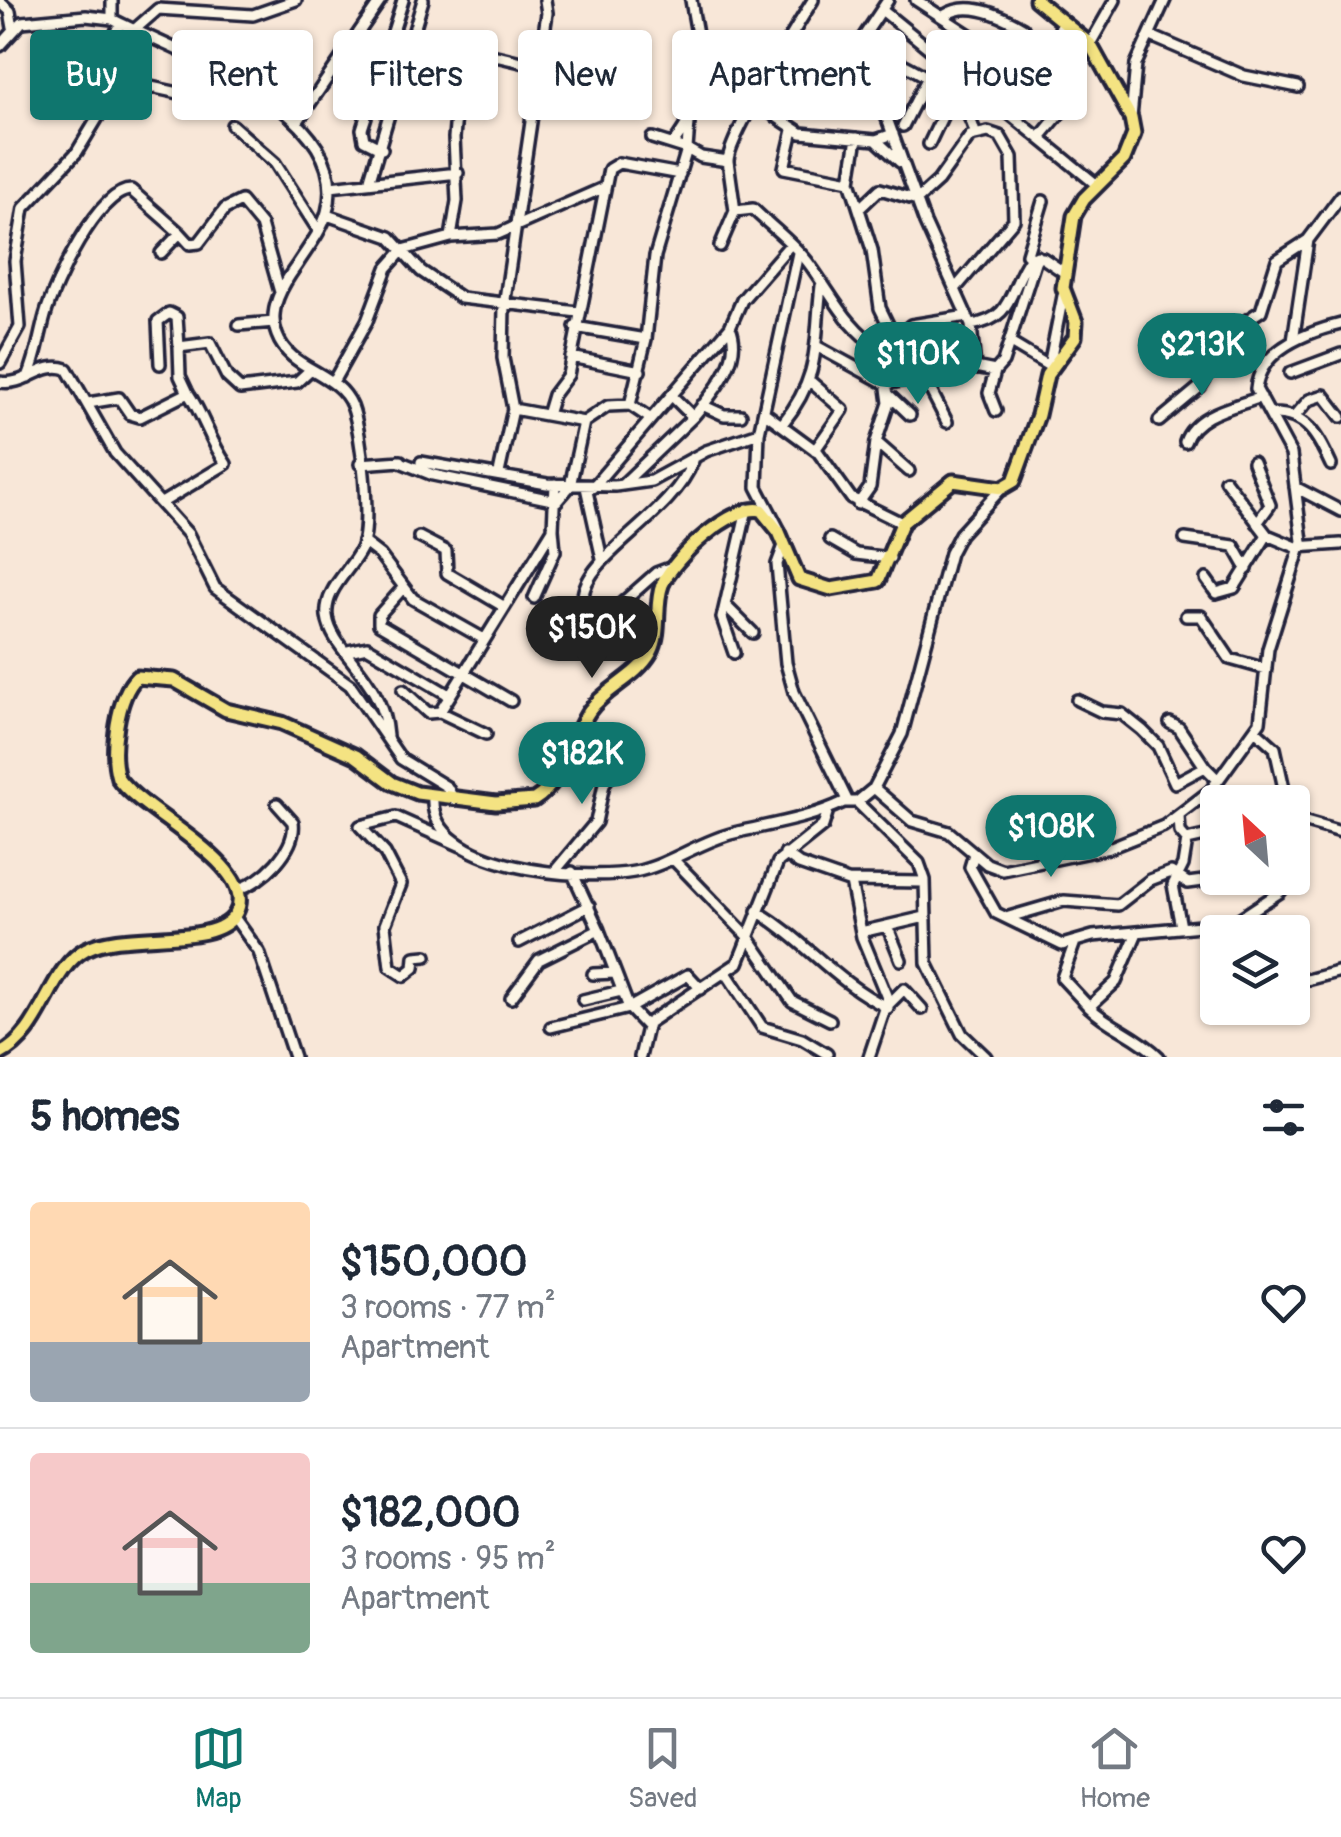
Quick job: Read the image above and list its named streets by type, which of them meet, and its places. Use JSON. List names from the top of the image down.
{
  "north": "top left",
  "page": {
    "chip": [
      "Buy",
      "Rent",
      "Filters",
      "New",
      "Apartment",
      "House"
    ],
    "price": [
      "$213K",
      "$110K",
      "$150K",
      "$182K",
      "$108K"
    ],
    "heading": "5 homes",
    "list": [
      {
        "name": "$150,000",
        "note": "3 rooms · 77 m² · Apartment"
      },
      {
        "name": "$182,000",
        "note": "3 rooms · 95 m² · Apartment"
      }
    ],
    "tabs": ["Map", "Saved", "Home"]
  }
}
